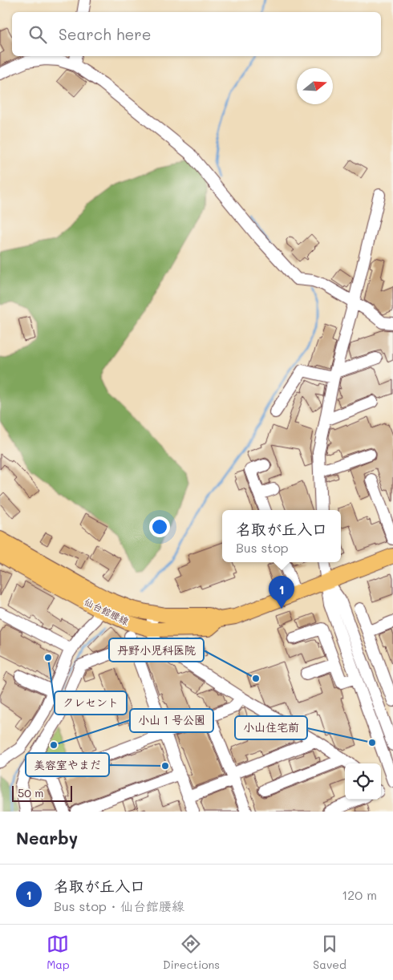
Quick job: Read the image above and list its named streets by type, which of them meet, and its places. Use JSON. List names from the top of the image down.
{
  "streets": {
    "main road": ["仙台館腰線"]
  },
  "places": [
    "クレセント",
    "丹野小児科医院",
    "小山住宅前",
    "小山１号公園",
    "美容室やまだ"
  ],
  "scale_bar": "50 m",
  "north": "right",
  "page": {
    "search": "Search here",
    "popup": ["名取が丘入口", "Bus stop"],
    "pins": "1",
    "scale": "50 m",
    "heading": "Nearby",
    "list": [
      {
        "mark": "1",
        "name": "名取が丘入口",
        "note": "Bus stop · 仙台館腰線",
        "value": "120 m"
      }
    ],
    "nav": ["Map", "Directions", "Saved"]
  }
}
